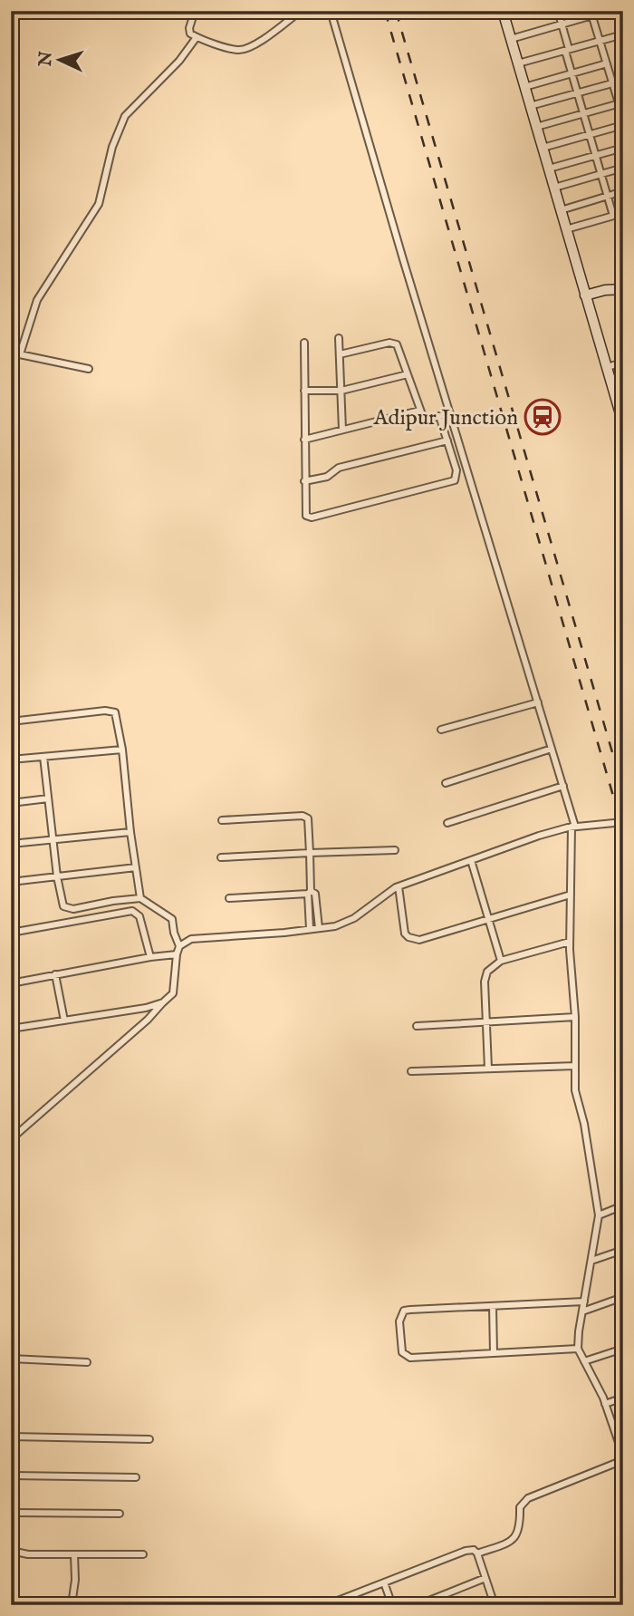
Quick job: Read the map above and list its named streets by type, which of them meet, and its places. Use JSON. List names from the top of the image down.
{
  "places": {
    "station": ["Adipur Junction"]
  },
  "north": "left"
}
